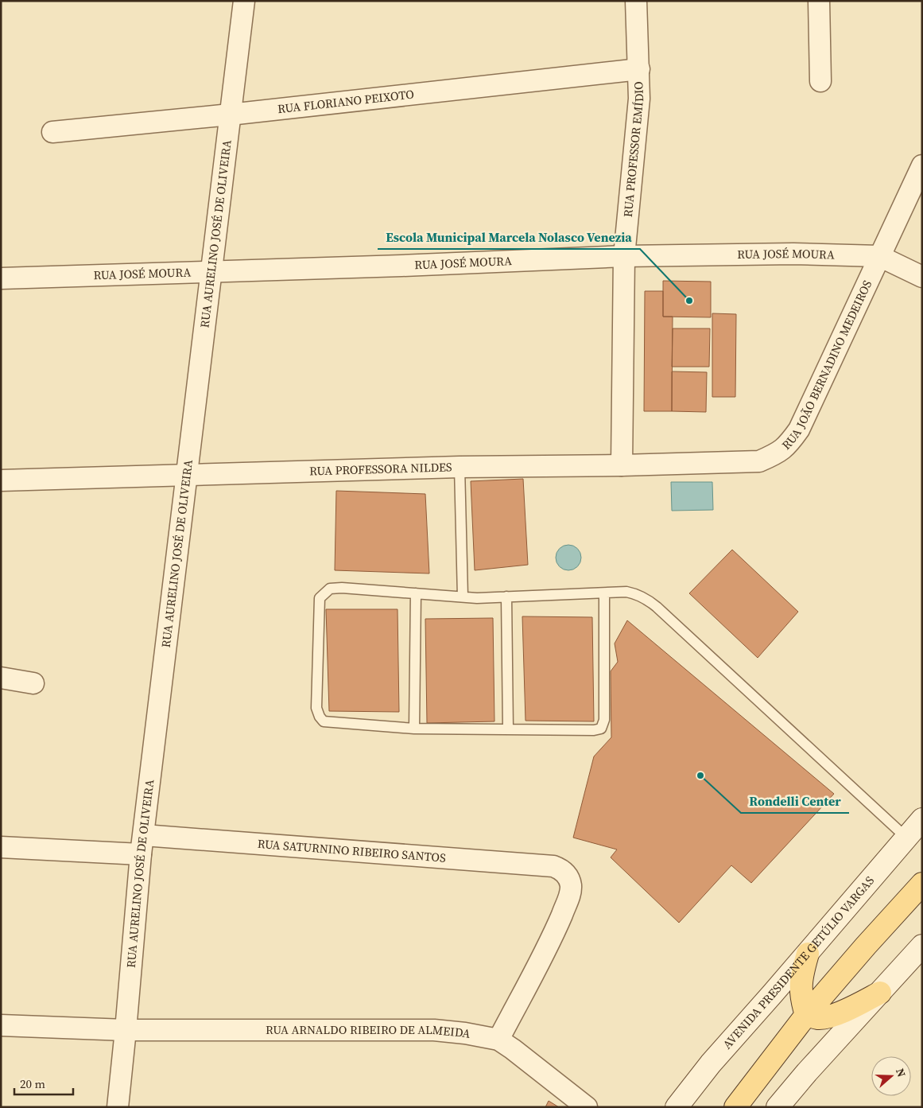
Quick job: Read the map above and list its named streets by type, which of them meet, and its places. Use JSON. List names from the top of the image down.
{
  "streets": {
    "street": [
      "RUA FLORIANO PEIXOTO",
      "RUA PROFESSOR EMÍDIO",
      "RUA AURELINO JOSÉ DE OLIVEIRA",
      "RUA JOSÉ MOURA",
      "RUA JOÃO BERNADINO MEDEIROS",
      "RUA PROFESSORA NILDES",
      "RUA SATURNINO RIBEIRO SANTOS",
      "AVENIDA PRESIDENTE GETÚLIO VARGAS",
      "RUA ARNALDO RIBEIRO DE ALMEIDA"
    ]
  },
  "crossings": [
    ["RUA FLORIANO PEIXOTO", "RUA PROFESSOR EMÍDIO"],
    ["RUA FLORIANO PEIXOTO", "RUA AURELINO JOSÉ DE OLIVEIRA"],
    ["RUA PROFESSOR EMÍDIO", "RUA JOSÉ MOURA"],
    ["RUA PROFESSOR EMÍDIO", "RUA PROFESSORA NILDES"],
    ["RUA AURELINO JOSÉ DE OLIVEIRA", "RUA JOSÉ MOURA"],
    ["RUA AURELINO JOSÉ DE OLIVEIRA", "RUA PROFESSORA NILDES"],
    ["RUA AURELINO JOSÉ DE OLIVEIRA", "RUA SATURNINO RIBEIRO SANTOS"],
    ["RUA AURELINO JOSÉ DE OLIVEIRA", "RUA ARNALDO RIBEIRO DE ALMEIDA"],
    ["RUA JOSÉ MOURA", "RUA JOÃO BERNADINO MEDEIROS"],
    ["RUA JOÃO BERNADINO MEDEIROS", "RUA PROFESSORA NILDES"],
    ["RUA SATURNINO RIBEIRO SANTOS", "RUA ARNALDO RIBEIRO DE ALMEIDA"]
  ],
  "places": ["Escola Municipal Marcela Nolasco Venezia", "Rondelli Center"],
  "scale_bar": "20 m",
  "north": "right"
}
